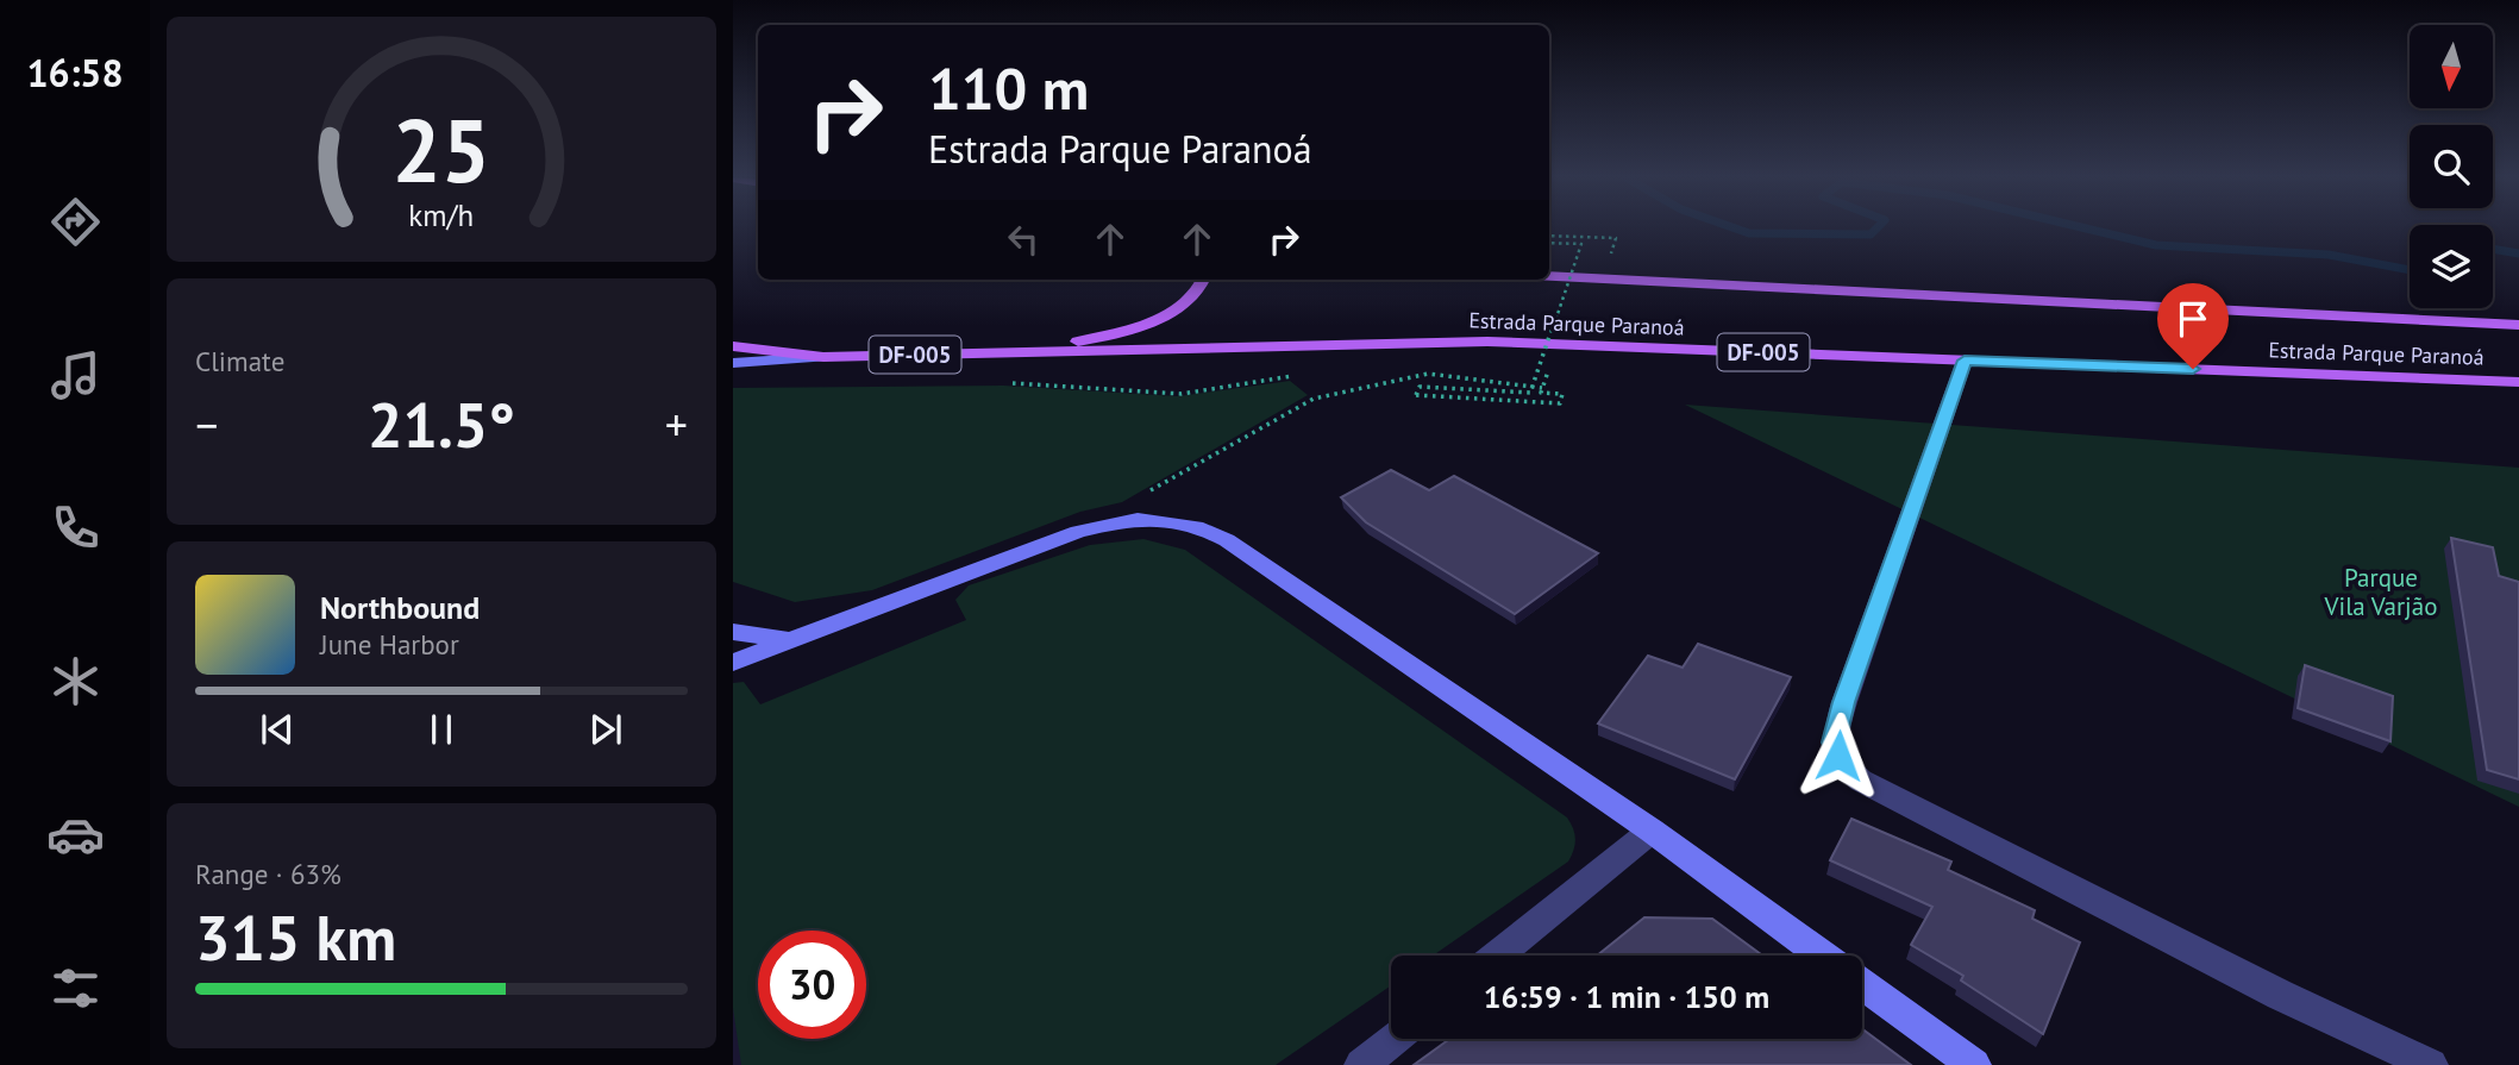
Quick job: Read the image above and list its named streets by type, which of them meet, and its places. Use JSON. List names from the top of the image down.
{
  "streets": {
    "main road": ["Estrada Parque Paranoá", "DF-005"]
  },
  "parks": ["Parque Vila Varjão"],
  "north": "bottom",
  "page": {
    "tabs": "16:58",
    "turn": ["110 m", "Estrada Parque Paranoá"],
    "tile": [
      "Climate",
      ["Range · 63%", "315 km"]
    ],
    "heat": ["−", "21.5°", "+"],
    "song": ["Northbound", "June Harbor"],
    "limit": "30",
    "trip": "16:59 · 1 min · 150 m",
    "gauge": ["25", "km/h"]
  }
}
